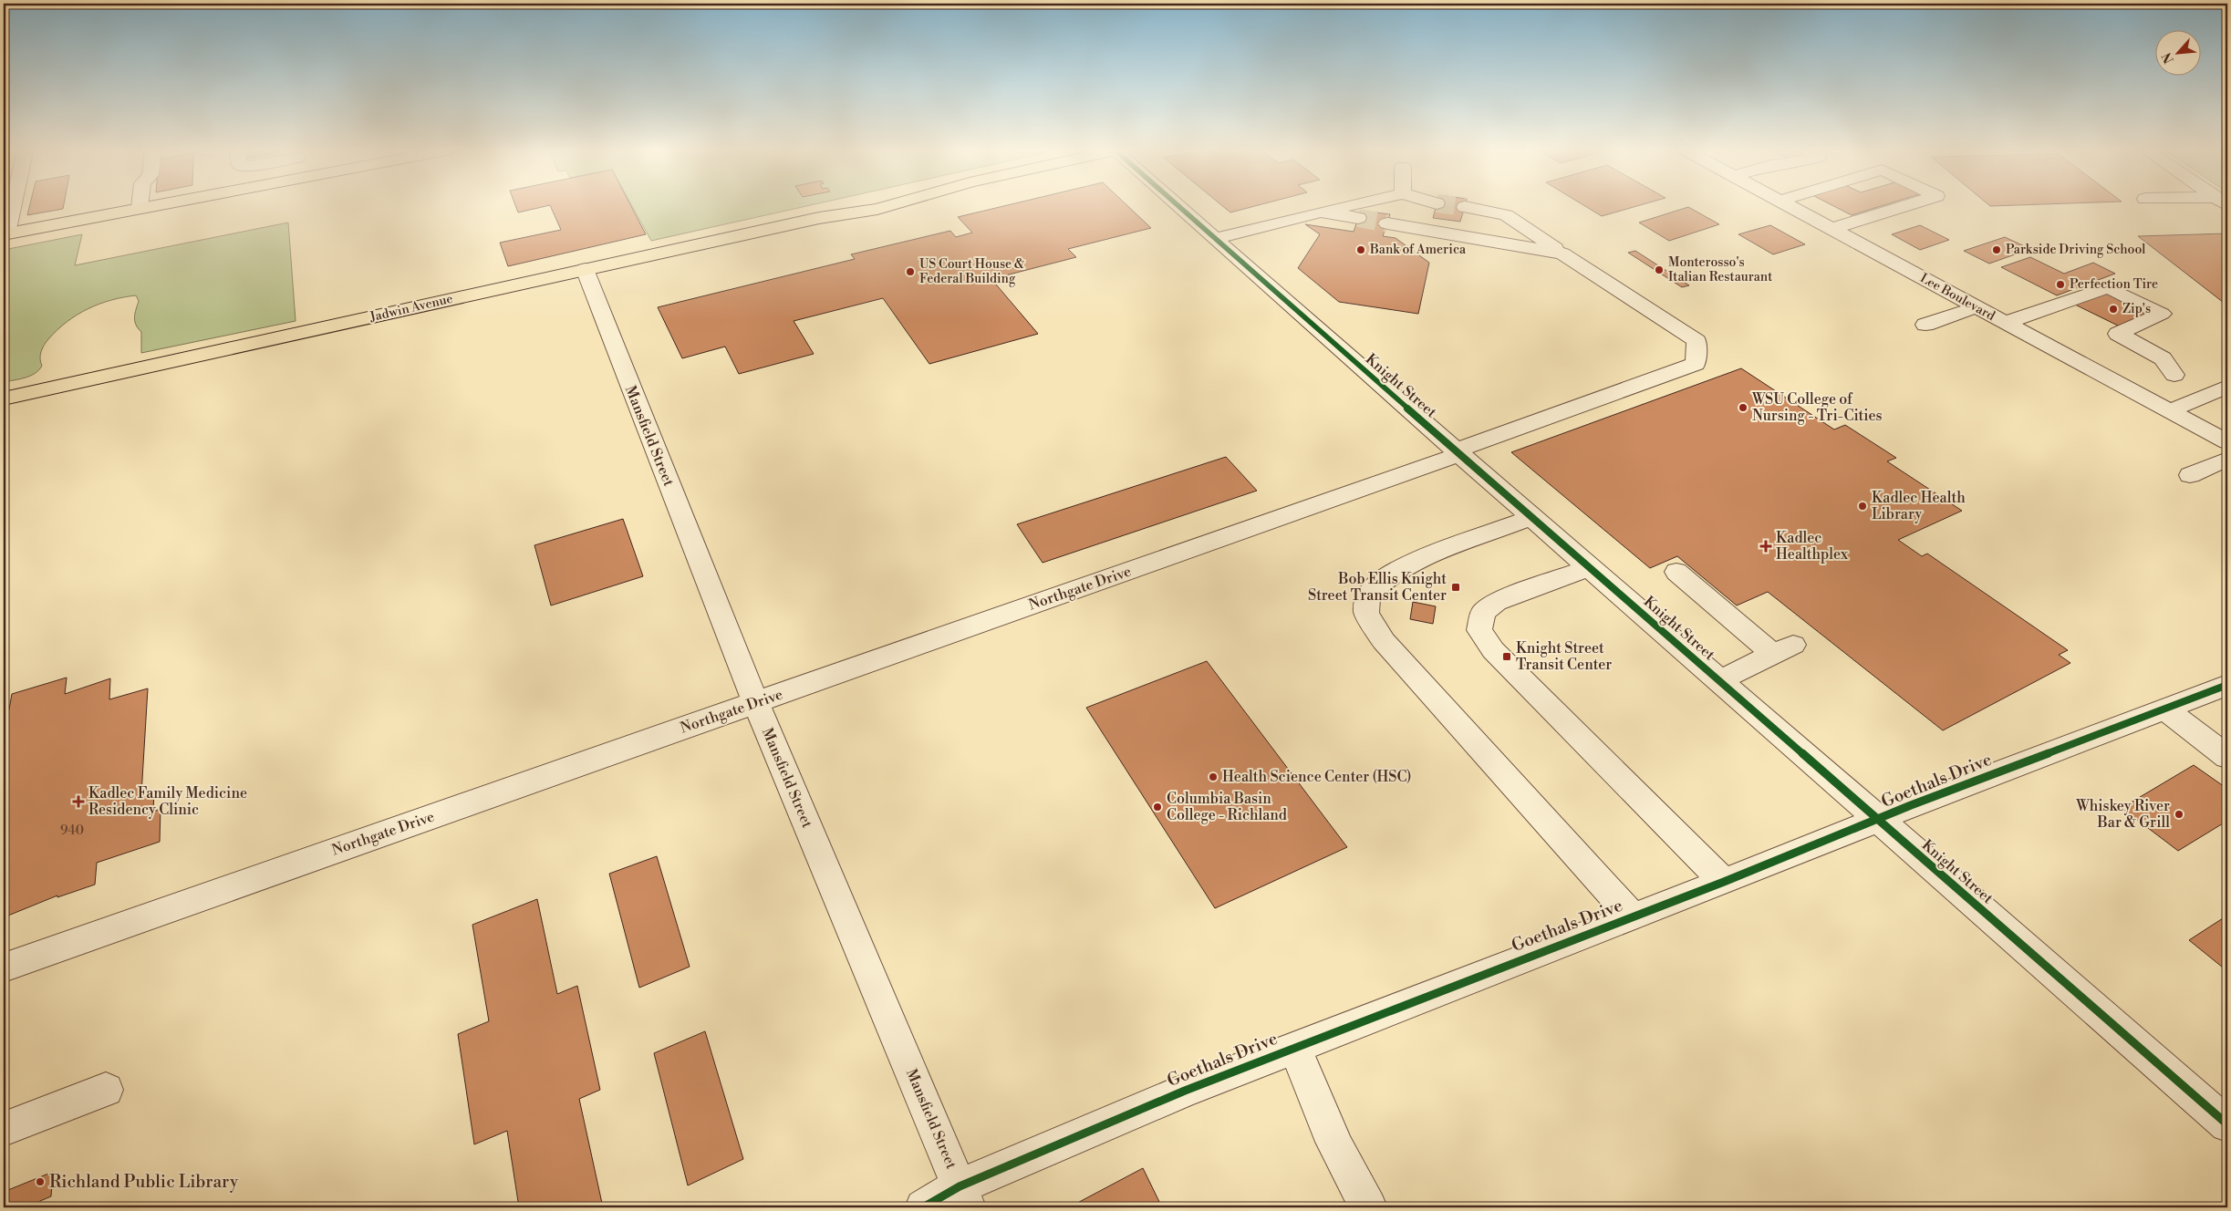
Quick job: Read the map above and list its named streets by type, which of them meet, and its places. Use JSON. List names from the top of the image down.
{
  "streets": {
    "main road": ["Jadwin Avenue"],
    "street": [
      "Lee Boulevard",
      "Knight Street",
      "Mansfield Street",
      "Northgate Drive",
      "Goethals Drive"
    ]
  },
  "crossings": [
    ["Jadwin Avenue", "Mansfield Street"],
    ["Knight Street", "Northgate Drive"],
    ["Knight Street", "Goethals Drive"],
    ["Mansfield Street", "Northgate Drive"],
    ["Mansfield Street", "Goethals Drive"]
  ],
  "places": {
    "other": [
      "Bank of America",
      "Parkside Driving School",
      "Monterosso's Italian Restaurant",
      "US Court House & Federal Building",
      "Perfection Tire",
      "Zip's",
      "WSU College of Nursing - Tri-Cities",
      "Kadlec Health Library",
      "Health Science Center (HSC)",
      "Columbia Basin College - Richland",
      "Whiskey River Bar & Grill",
      "Richland Public Library"
    ],
    "health": ["Kadlec Healthplex", "Kadlec Family Medicine Residency Clinic"],
    "transit": ["Bob Ellis Knight Street Transit Center", "Knight Street Transit Center"]
  },
  "house_numbers": ["940"],
  "north": "bottom left"
}
